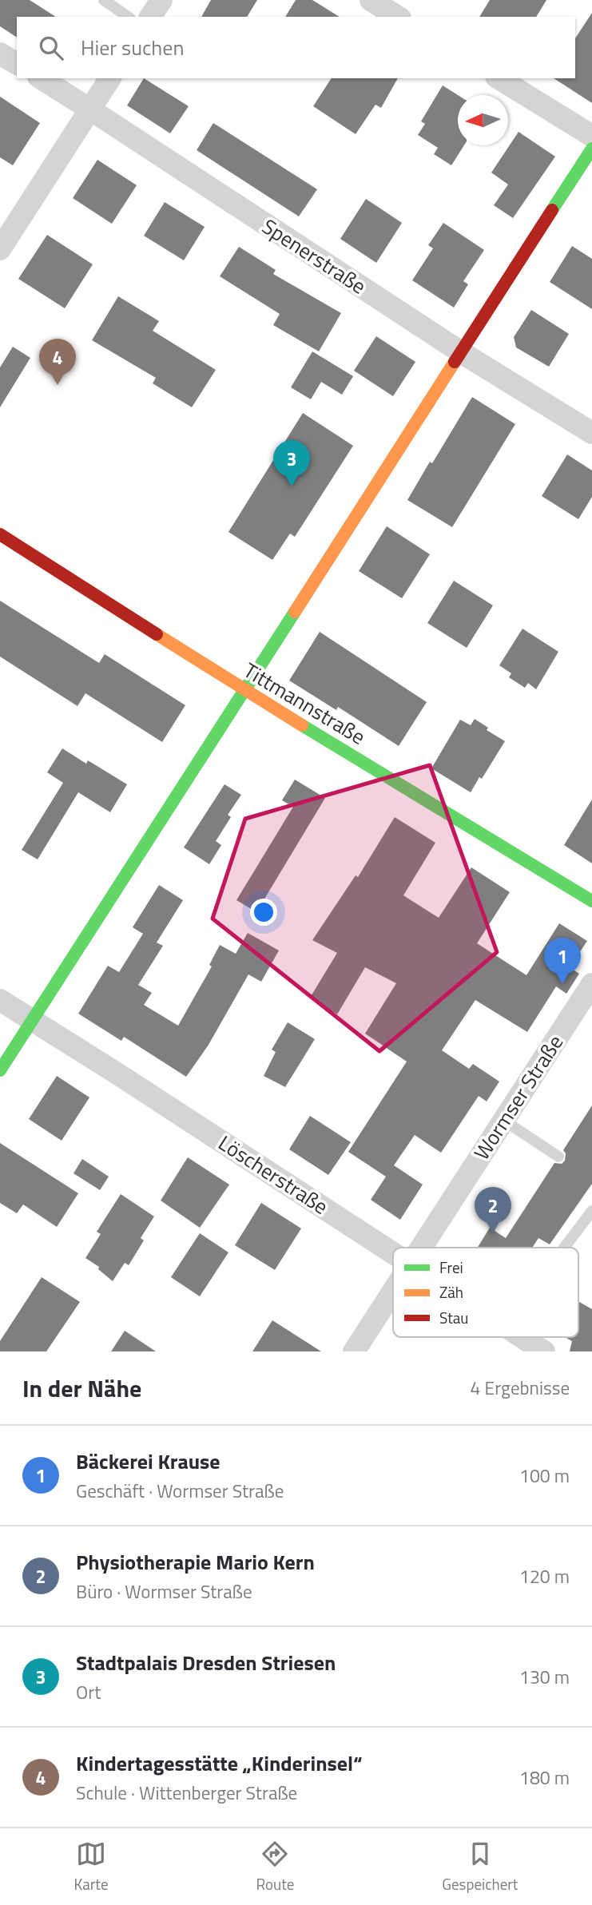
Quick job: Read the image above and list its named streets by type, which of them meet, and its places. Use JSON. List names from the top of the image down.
{
  "streets": {
    "street": [
      "Spenerstraße",
      "Tittmannstraße",
      "Wormser Straße",
      "Löscherstraße"
    ]
  },
  "legend": ["Frei", "Zäh", "Stau"],
  "north": "left",
  "page": {
    "search": "Hier suchen",
    "pins": [
      "4",
      "3",
      "1",
      "2"
    ],
    "heading": ["In der Nähe", "4 Ergebnisse"],
    "list": [
      {
        "mark": "1",
        "name": "Bäckerei Krause",
        "note": "Geschäft · Wormser Straße",
        "value": "100 m"
      },
      {
        "mark": "2",
        "name": "Physiotherapie Mario Kern",
        "note": "Büro · Wormser Straße",
        "value": "120 m"
      },
      {
        "mark": "3",
        "name": "Stadtpalais Dresden Striesen",
        "note": "Ort",
        "value": "130 m"
      },
      {
        "mark": "4",
        "name": "Kindertagesstätte „Kinderinsel“",
        "note": "Schule · Wittenberger Straße",
        "value": "180 m"
      }
    ],
    "nav": ["Karte", "Route", "Gespeichert"]
  }
}
